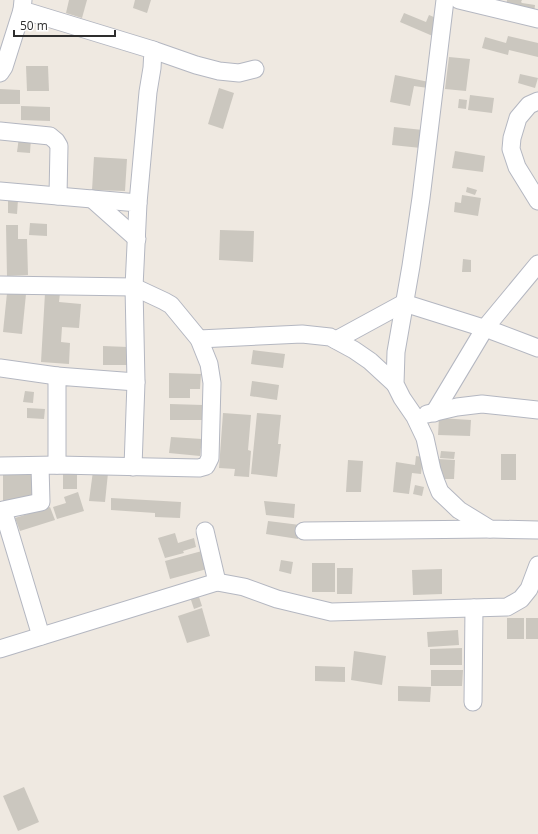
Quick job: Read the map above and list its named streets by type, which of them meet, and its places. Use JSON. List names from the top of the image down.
{
  "scale_bar": "50 m"
}
